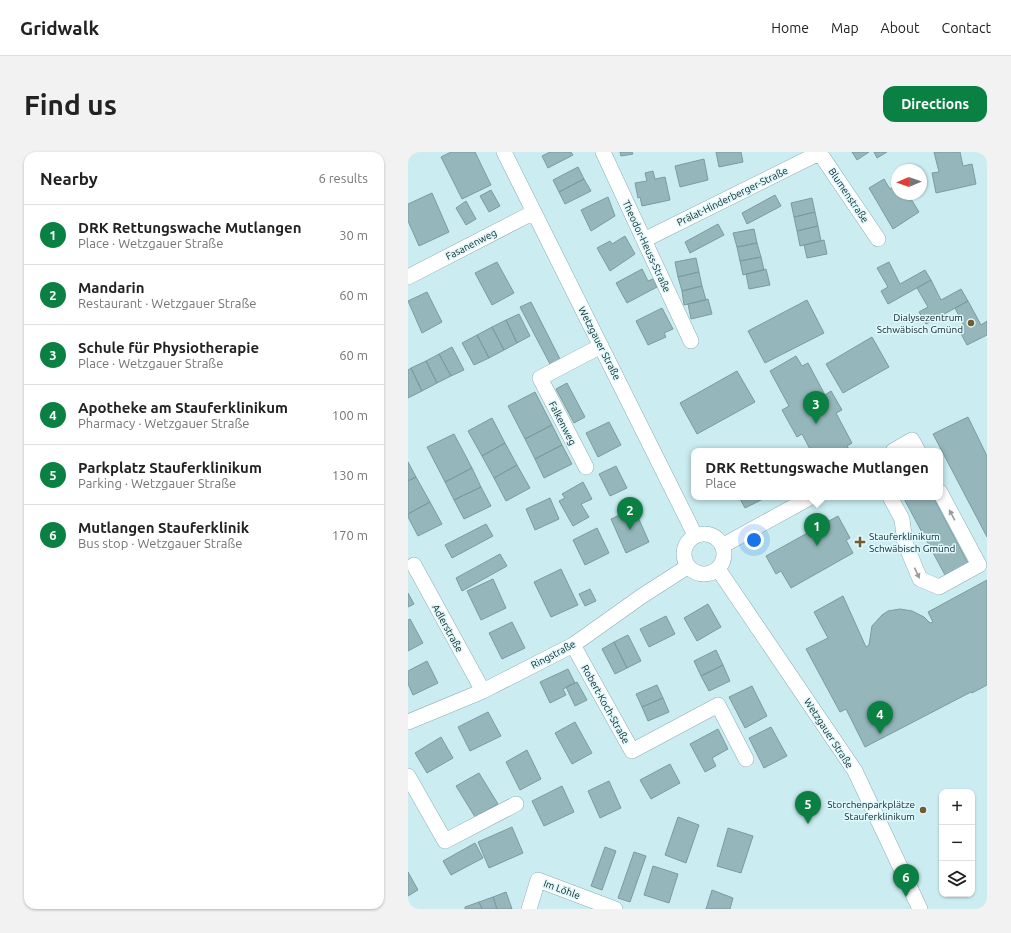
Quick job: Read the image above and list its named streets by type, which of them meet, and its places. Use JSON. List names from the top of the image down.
{
  "streets": {
    "street": [
      "Blumenstraße",
      "Prälat-Hinderberger-Straße",
      "Fasanenweg",
      "Theodor-Heuss-Straße",
      "Wetzgauer Straße",
      "Falkenweg",
      "Adlerstraße",
      "Ringstraße",
      "Robert-Koch-Straße",
      "Im Löhle"
    ]
  },
  "crossings": [
    ["Blumenstraße", "Prälat-Hinderberger-Straße"],
    ["Prälat-Hinderberger-Straße", "Theodor-Heuss-Straße"],
    ["Fasanenweg", "Wetzgauer Straße"],
    ["Wetzgauer Straße", "Falkenweg"],
    ["Wetzgauer Straße", "Ringstraße"],
    ["Adlerstraße", "Ringstraße"],
    ["Ringstraße", "Robert-Koch-Straße"]
  ],
  "places": {
    "other": ["Dialysezentrum Schwäbisch Gmünd", "Storchenparkplätze Stauferklinikum"],
    "health": ["Stauferklinikum Schwäbisch Gmünd"]
  },
  "north": "left",
  "page": {
    "header": "Gridwalk",
    "nav": [
      "Home",
      "Map",
      "About",
      "Contact"
    ],
    "buttons": "Directions",
    "title": "Find us",
    "heading": ["Nearby", "6 results"],
    "list": [
      {
        "mark": "1",
        "name": "DRK Rettungswache Mutlangen",
        "note": "Place · Wetzgauer Straße",
        "value": "30 m"
      },
      {
        "mark": "2",
        "name": "Mandarin",
        "note": "Restaurant · Wetzgauer Straße",
        "value": "60 m"
      },
      {
        "mark": "3",
        "name": "Schule für Physiotherapie",
        "note": "Place · Wetzgauer Straße",
        "value": "60 m"
      },
      {
        "mark": "4",
        "name": "Apotheke am Stauferklinikum",
        "note": "Pharmacy · Wetzgauer Straße",
        "value": "100 m"
      },
      {
        "mark": "5",
        "name": "Parkplatz Stauferklinikum",
        "note": "Parking · Wetzgauer Straße",
        "value": "130 m"
      },
      {
        "mark": "6",
        "name": "Mutlangen Stauferklinik",
        "note": "Bus stop · Wetzgauer Straße",
        "value": "170 m"
      }
    ],
    "pins": [
      "3",
      "2",
      "1",
      "4",
      "5",
      "6"
    ],
    "popup": ["DRK Rettungswache Mutlangen", "Place"],
    "map_buttons": ["+", "−"]
  }
}
